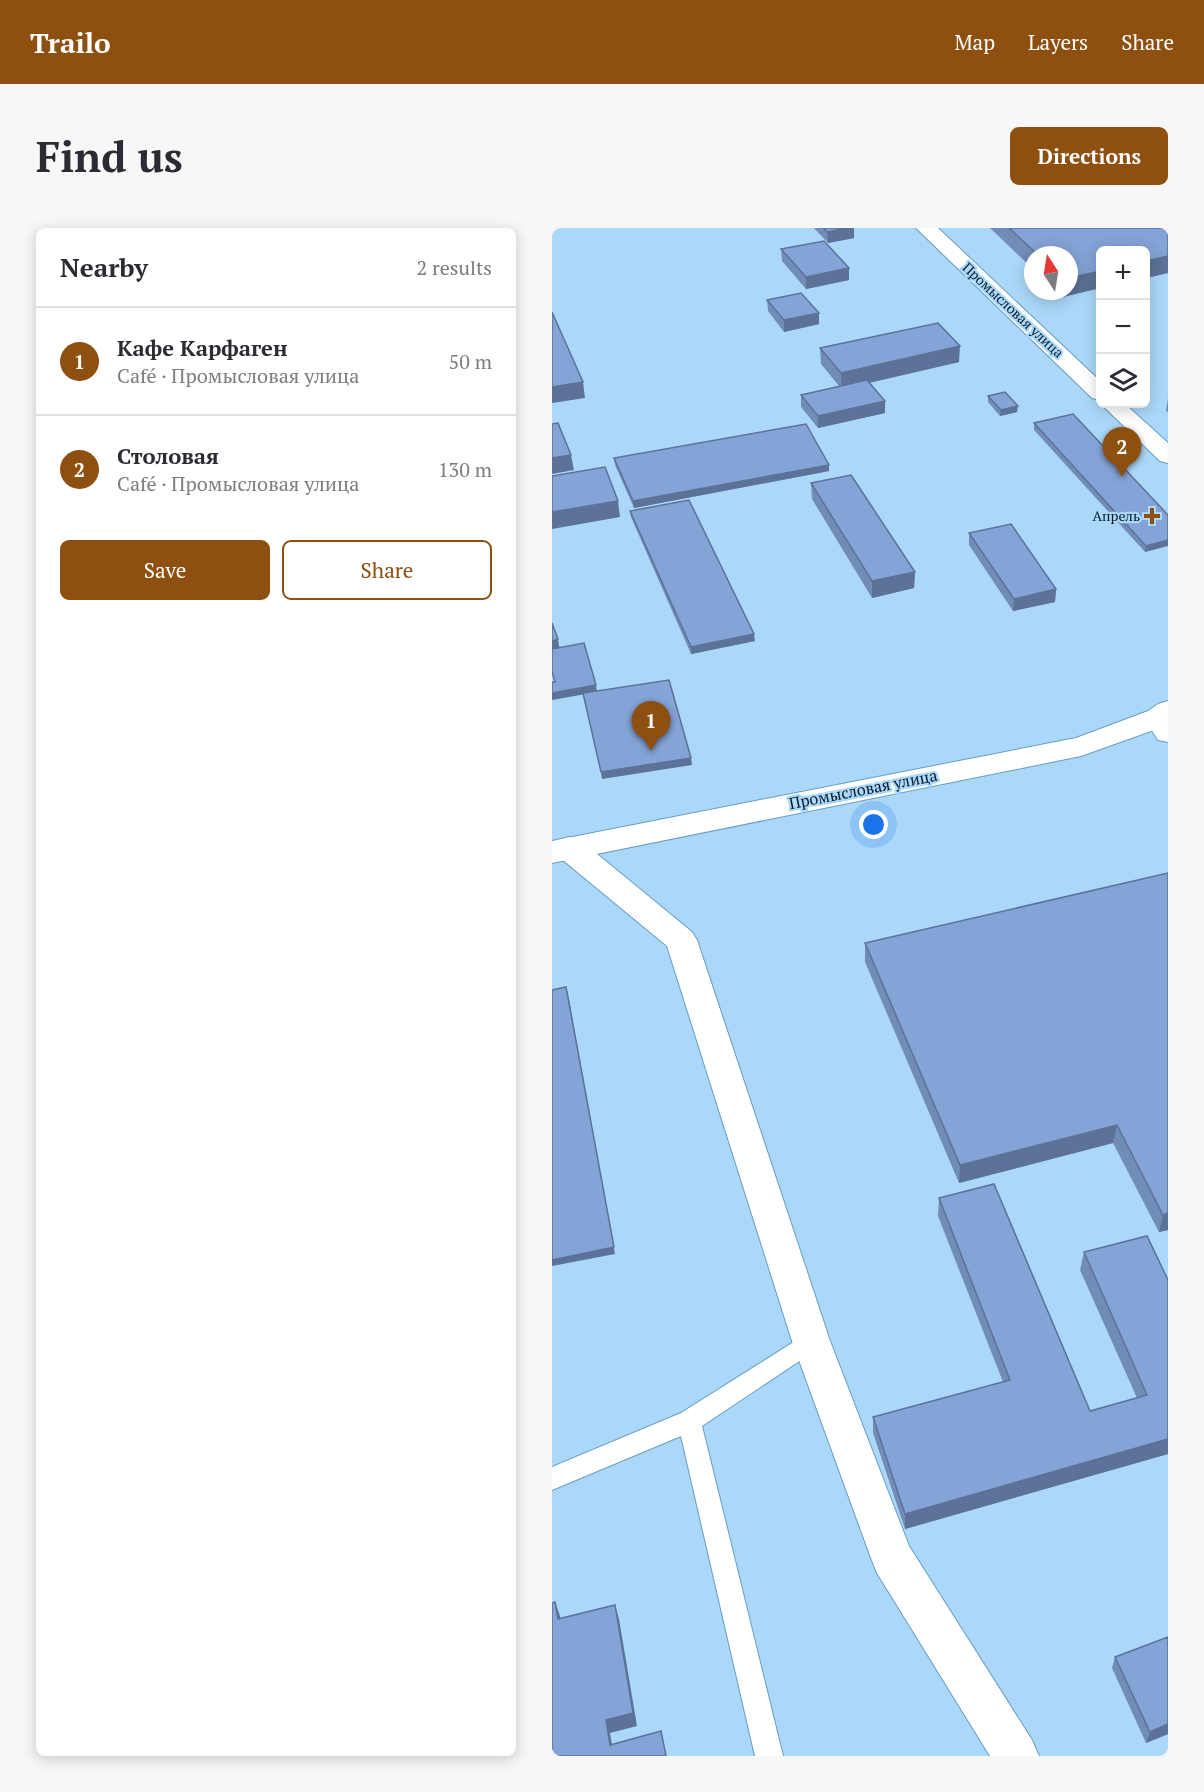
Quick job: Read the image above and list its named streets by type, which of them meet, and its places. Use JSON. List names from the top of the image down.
{
  "streets": {
    "main road": ["Промысловая улица"]
  },
  "places": {
    "health": ["Апрель"]
  },
  "north": "top",
  "page": {
    "header": "Trailo",
    "nav": ["Map", "Layers", "Share"],
    "buttons": [
      "Directions",
      ["Save", "Share"]
    ],
    "title": "Find us",
    "heading": ["Nearby", "2 results"],
    "map_buttons": ["+", "−"],
    "list": [
      {
        "mark": "1",
        "name": "Кафе Карфаген",
        "note": "Café · Промысловая улица",
        "value": "50 m"
      },
      {
        "mark": "2",
        "name": "Столовая",
        "note": "Café · Промысловая улица",
        "value": "130 m"
      }
    ],
    "pins": ["2", "1"]
  }
}
